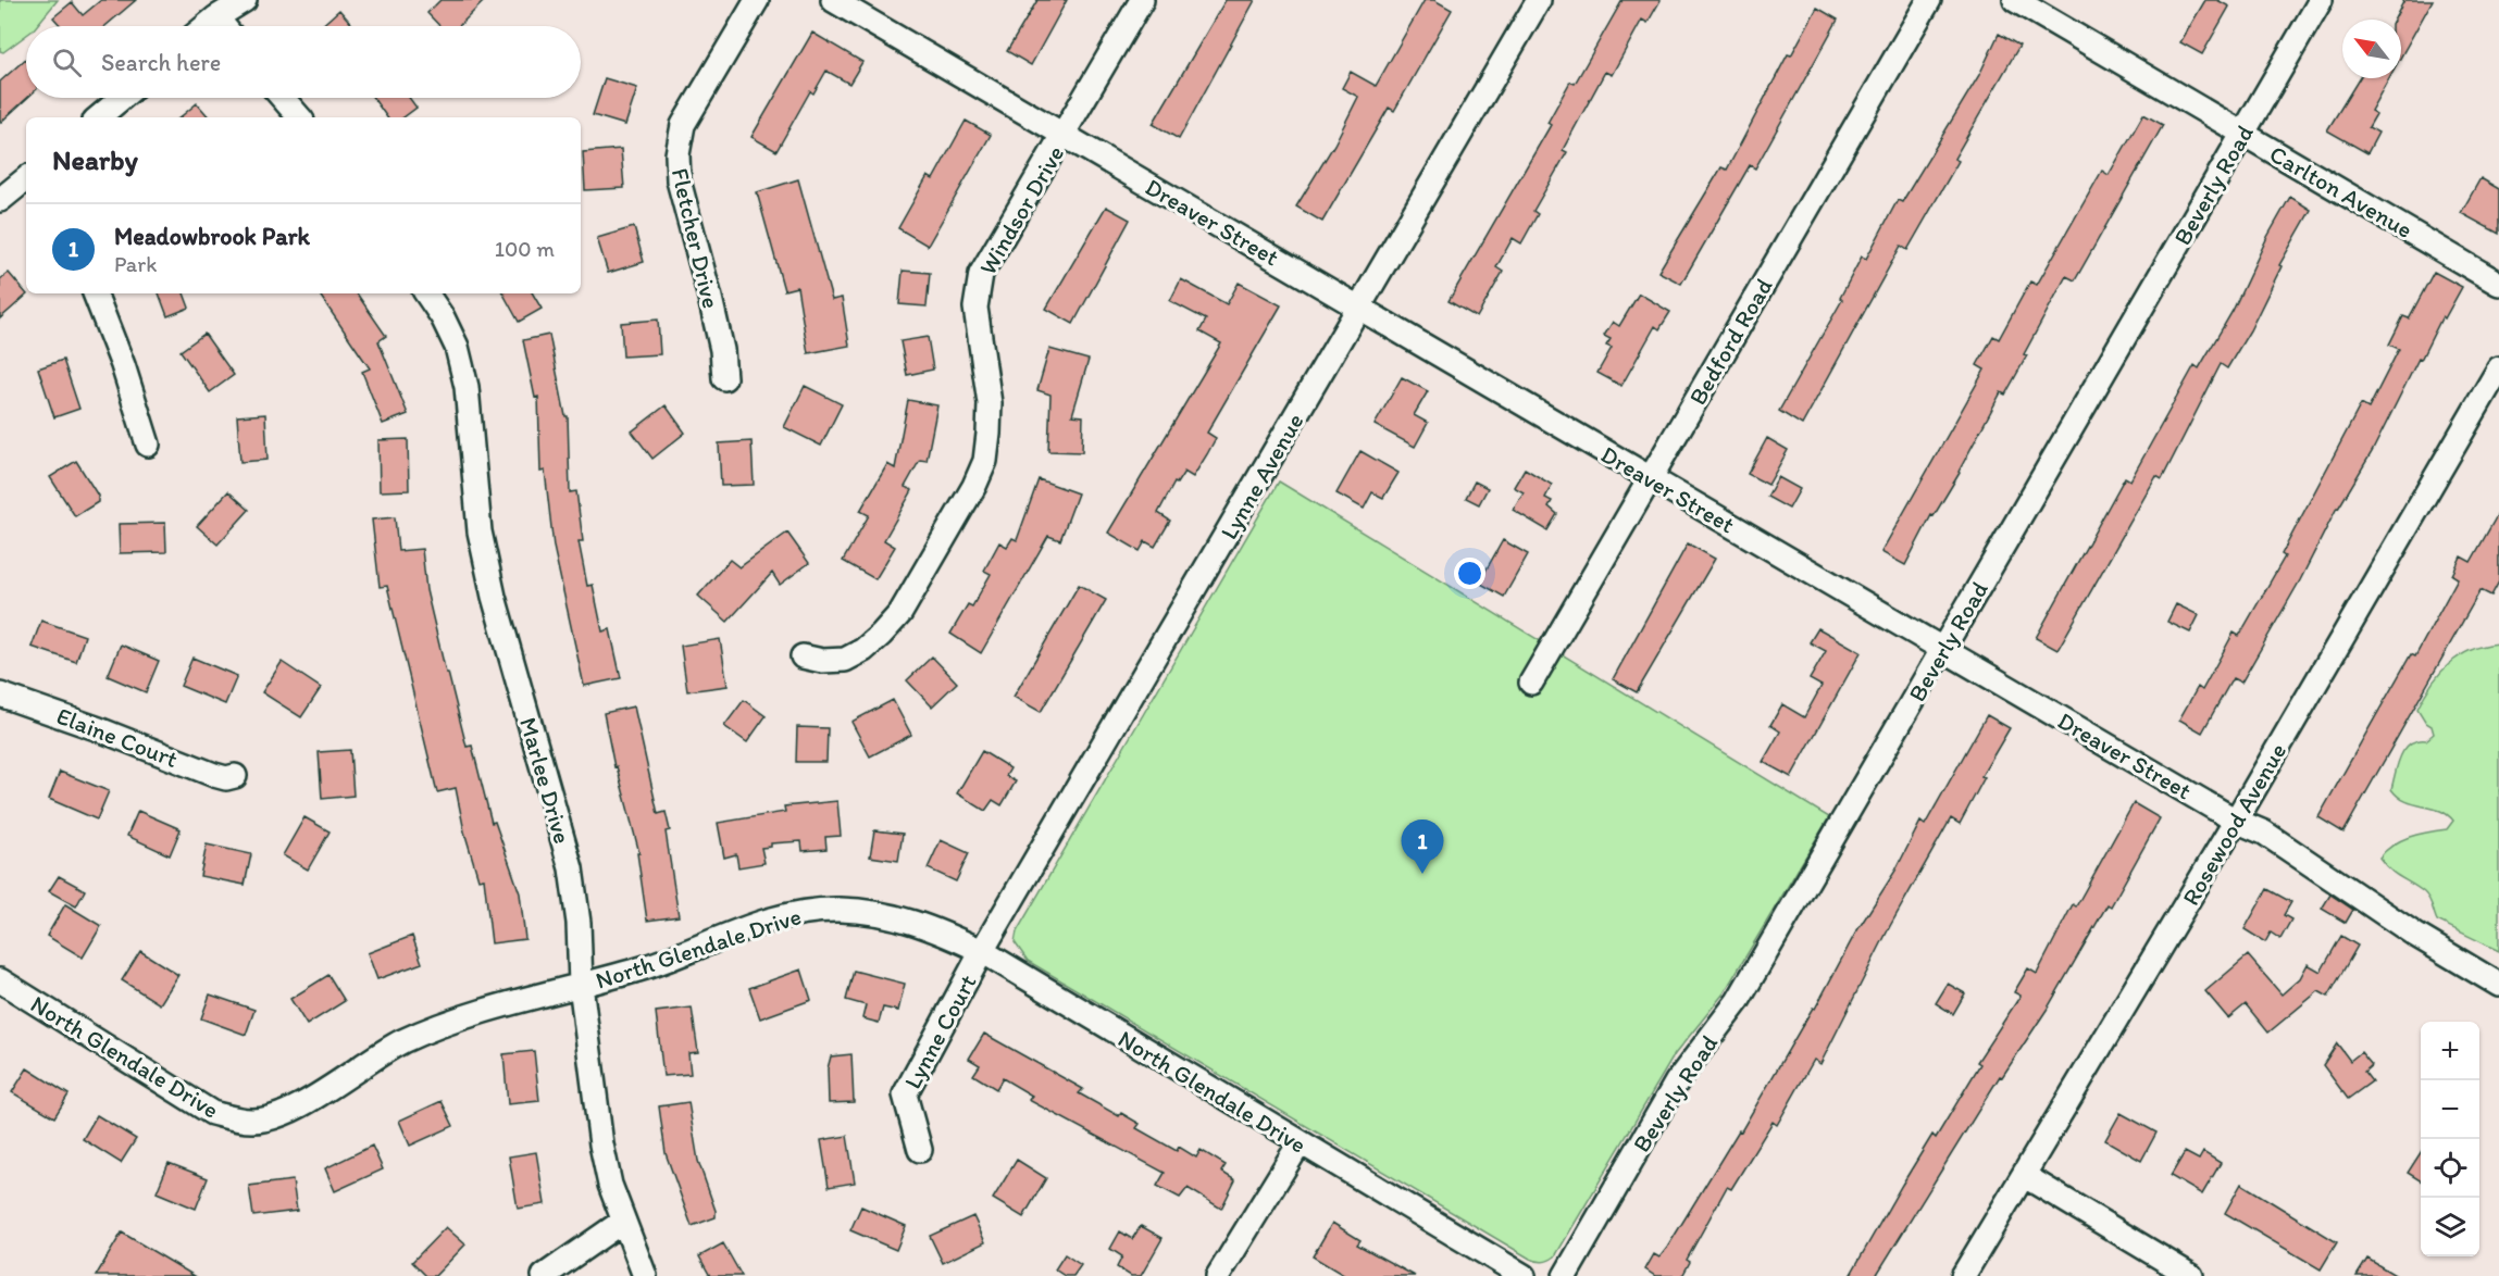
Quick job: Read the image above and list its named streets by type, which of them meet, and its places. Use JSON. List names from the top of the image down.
{
  "streets": {
    "street": [
      "Beverly Road",
      "Carlton Avenue",
      "Windsor Drive",
      "Dreaver Street",
      "Fletcher Drive",
      "Bedford Road",
      "Lynne Avenue",
      "Elaine Court",
      "Marlee Drive",
      "Rosewood Avenue",
      "North Glendale Drive",
      "Lynne Court"
    ]
  },
  "crossings": [
    ["Beverly Road", "Carlton Avenue"],
    ["Beverly Road", "Dreaver Street"],
    ["Windsor Drive", "Dreaver Street"],
    ["Dreaver Street", "Bedford Road"],
    ["Dreaver Street", "Lynne Avenue"],
    ["Dreaver Street", "Rosewood Avenue"],
    ["Lynne Avenue", "North Glendale Drive"],
    ["Lynne Avenue", "Lynne Court"],
    ["Marlee Drive", "North Glendale Drive"],
    ["North Glendale Drive", "Lynne Court"]
  ],
  "north": "top left",
  "page": {
    "search": "Search here",
    "heading": "Nearby",
    "list": [
      {
        "mark": "1",
        "name": "Meadowbrook Park",
        "note": "Park",
        "value": "100 m"
      }
    ],
    "pins": "1",
    "map_buttons": ["+", "−"]
  }
}
